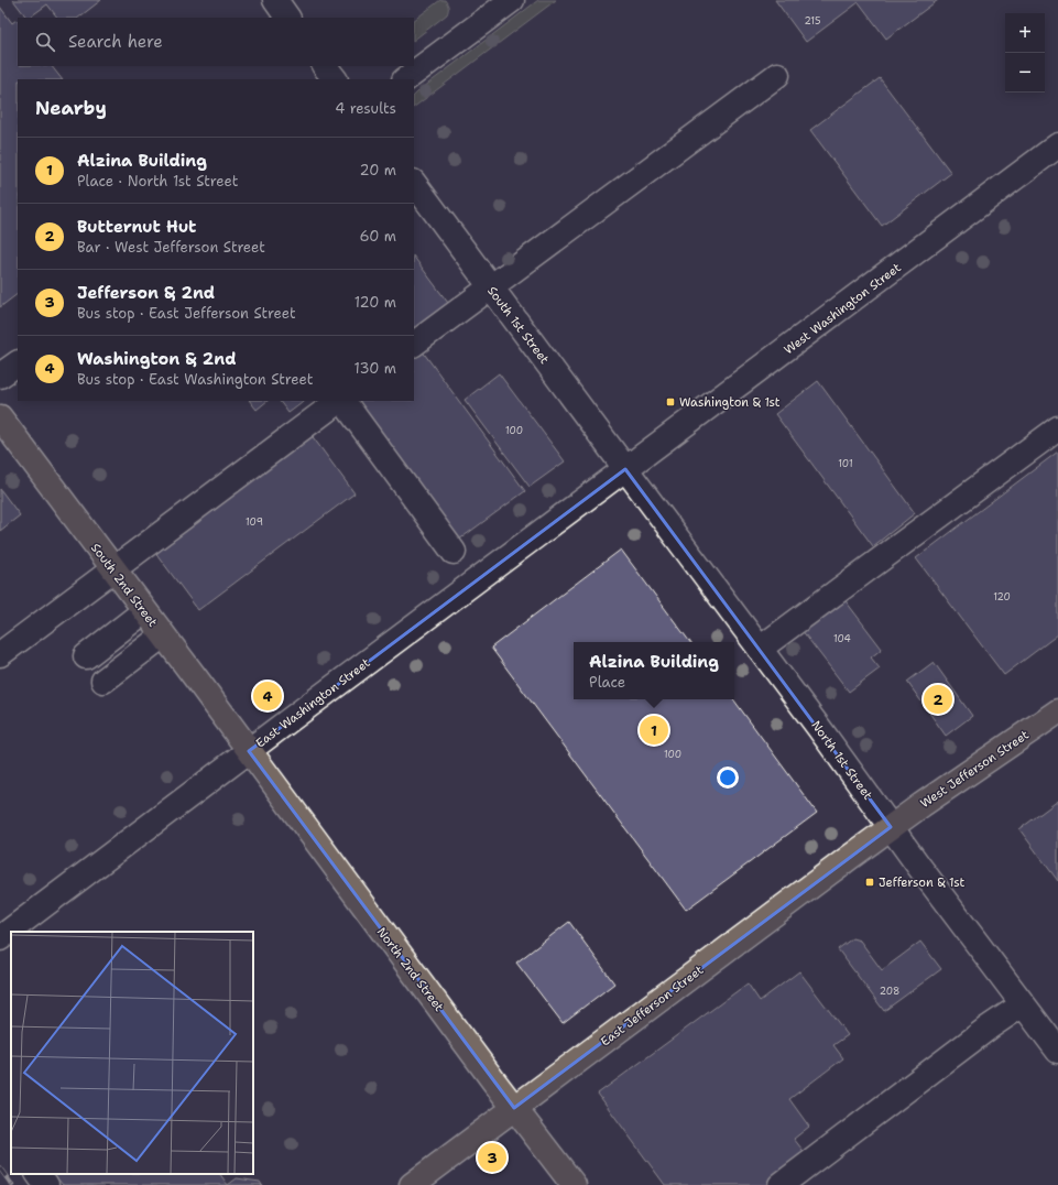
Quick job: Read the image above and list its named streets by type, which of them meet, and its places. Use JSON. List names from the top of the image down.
{
  "streets": {
    "main road": [
      "South 2nd Street",
      "West Jefferson Street",
      "North 2nd Street",
      "East Jefferson Street"
    ],
    "street": [
      "West Washington Street",
      "South 1st Street",
      "East Washington Street",
      "North 1st Street"
    ]
  },
  "crossings": [
    ["West Washington Street", "South 1st Street"],
    ["West Washington Street", "East Washington Street"],
    ["West Washington Street", "North 1st Street"],
    ["South 1st Street", "East Washington Street"],
    ["South 1st Street", "North 1st Street"],
    ["South 2nd Street", "East Washington Street"],
    ["South 2nd Street", "North 2nd Street"],
    ["East Washington Street", "North 1st Street"],
    ["East Washington Street", "North 2nd Street"],
    ["North 1st Street", "West Jefferson Street"],
    ["North 1st Street", "East Jefferson Street"],
    ["West Jefferson Street", "East Jefferson Street"],
    ["North 2nd Street", "East Jefferson Street"]
  ],
  "places": {
    "transit": ["Washington & 1st", "Jefferson & 1st"]
  },
  "house_numbers": [
    "215",
    "100",
    "101",
    "109",
    "120",
    "104",
    "100",
    "208"
  ],
  "page": {
    "map_buttons": ["+", "−"],
    "search": "Search here",
    "heading": ["Nearby", "4 results"],
    "list": [
      {
        "mark": "1",
        "name": "Alzina Building",
        "note": "Place · North 1st Street",
        "value": "20 m"
      },
      {
        "mark": "2",
        "name": "Butternut Hut",
        "note": "Bar · West Jefferson Street",
        "value": "60 m"
      },
      {
        "mark": "3",
        "name": "Jefferson & 2nd",
        "note": "Bus stop · East Jefferson Street",
        "value": "120 m"
      },
      {
        "mark": "4",
        "name": "Washington & 2nd",
        "note": "Bus stop · East Washington Street",
        "value": "130 m"
      }
    ],
    "popup": ["Alzina Building", "Place"],
    "pins": [
      "4",
      "2",
      "1",
      "3"
    ]
  }
}
